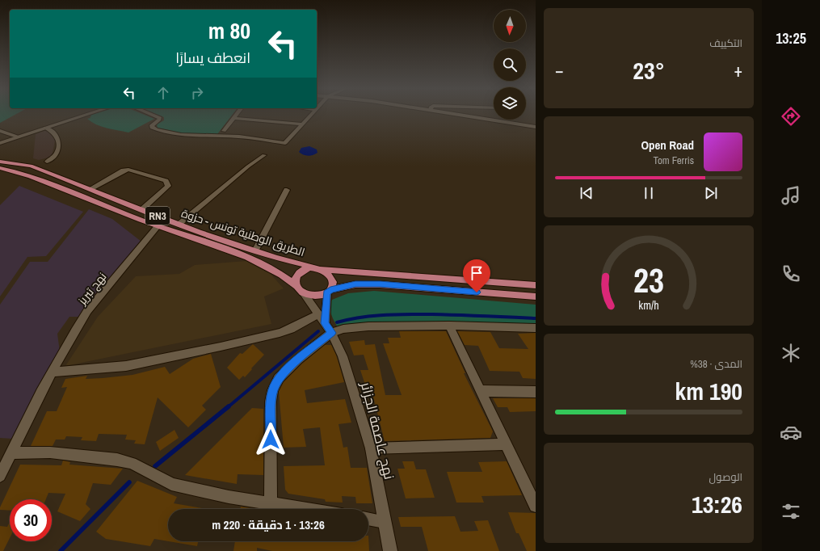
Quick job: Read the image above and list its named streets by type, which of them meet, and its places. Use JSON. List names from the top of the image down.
{
  "streets": {
    "main road": ["RN3", "الطريق الوطنية تونس - حزوة"],
    "street": ["نهج تبريز", "نهج عاصمة الجزائر"]
  },
  "crossings": [
    ["RN3", "الطريق الوطنية تونس - حزوة"],
    ["RN3", "نهج عاصمة الجزائر"],
    ["الطريق الوطنية تونس - حزوة", "نهج تبريز"],
    ["الطريق الوطنية تونس - حزوة", "نهج عاصمة الجزائر"]
  ],
  "north": "bottom",
  "page": {
    "tabs": "13:25",
    "tile": [
      "التكييف",
      ["المدى · 38%", "190 km"],
      ["الوصول", "13:26"]
    ],
    "turn": ["80 m", "انعطف يسارًا"],
    "heat": ["−", "23°", "+"],
    "song": ["Open Road", "Tom Ferris"],
    "limit": "30",
    "trip": "13:26 · 1 دقيقة · 220 m",
    "gauge": ["23", "km/h"]
  }
}
